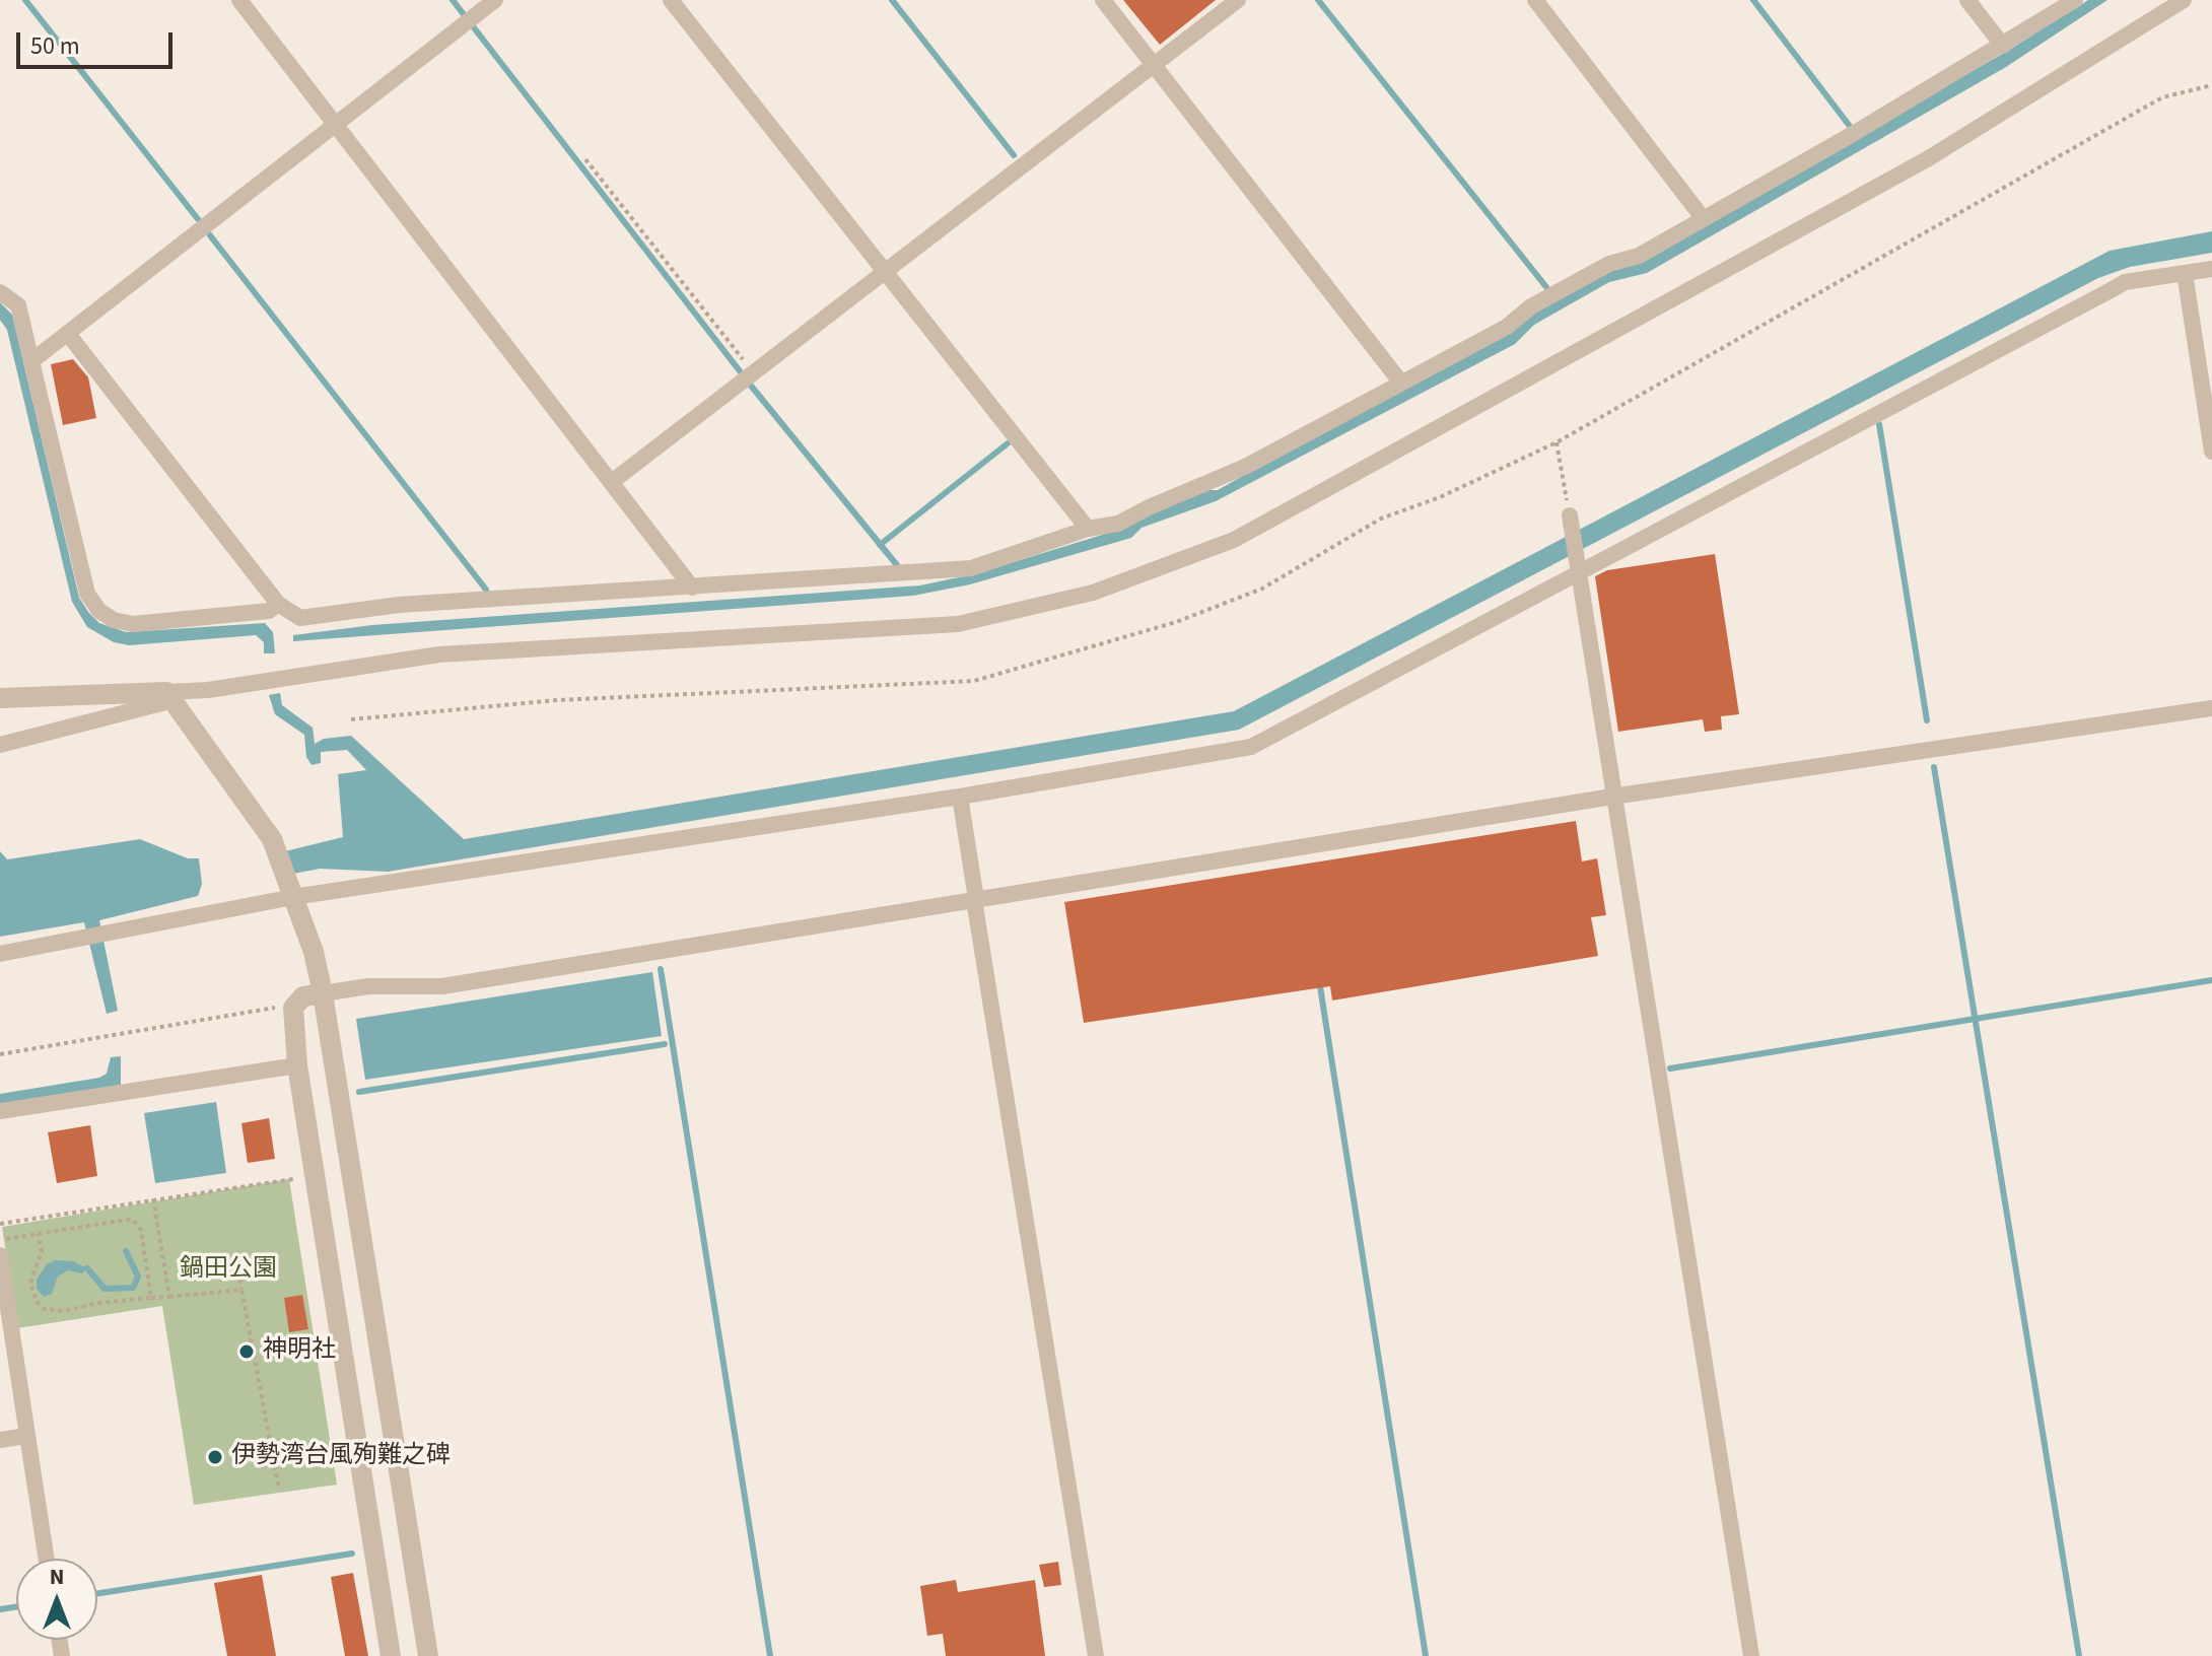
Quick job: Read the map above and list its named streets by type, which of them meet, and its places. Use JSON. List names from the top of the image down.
{
  "parks": ["鍋田公園"],
  "places": ["神明社", "伊勢湾台風殉難之碑"],
  "scale_bar": "50 m",
  "north": "top"
}
